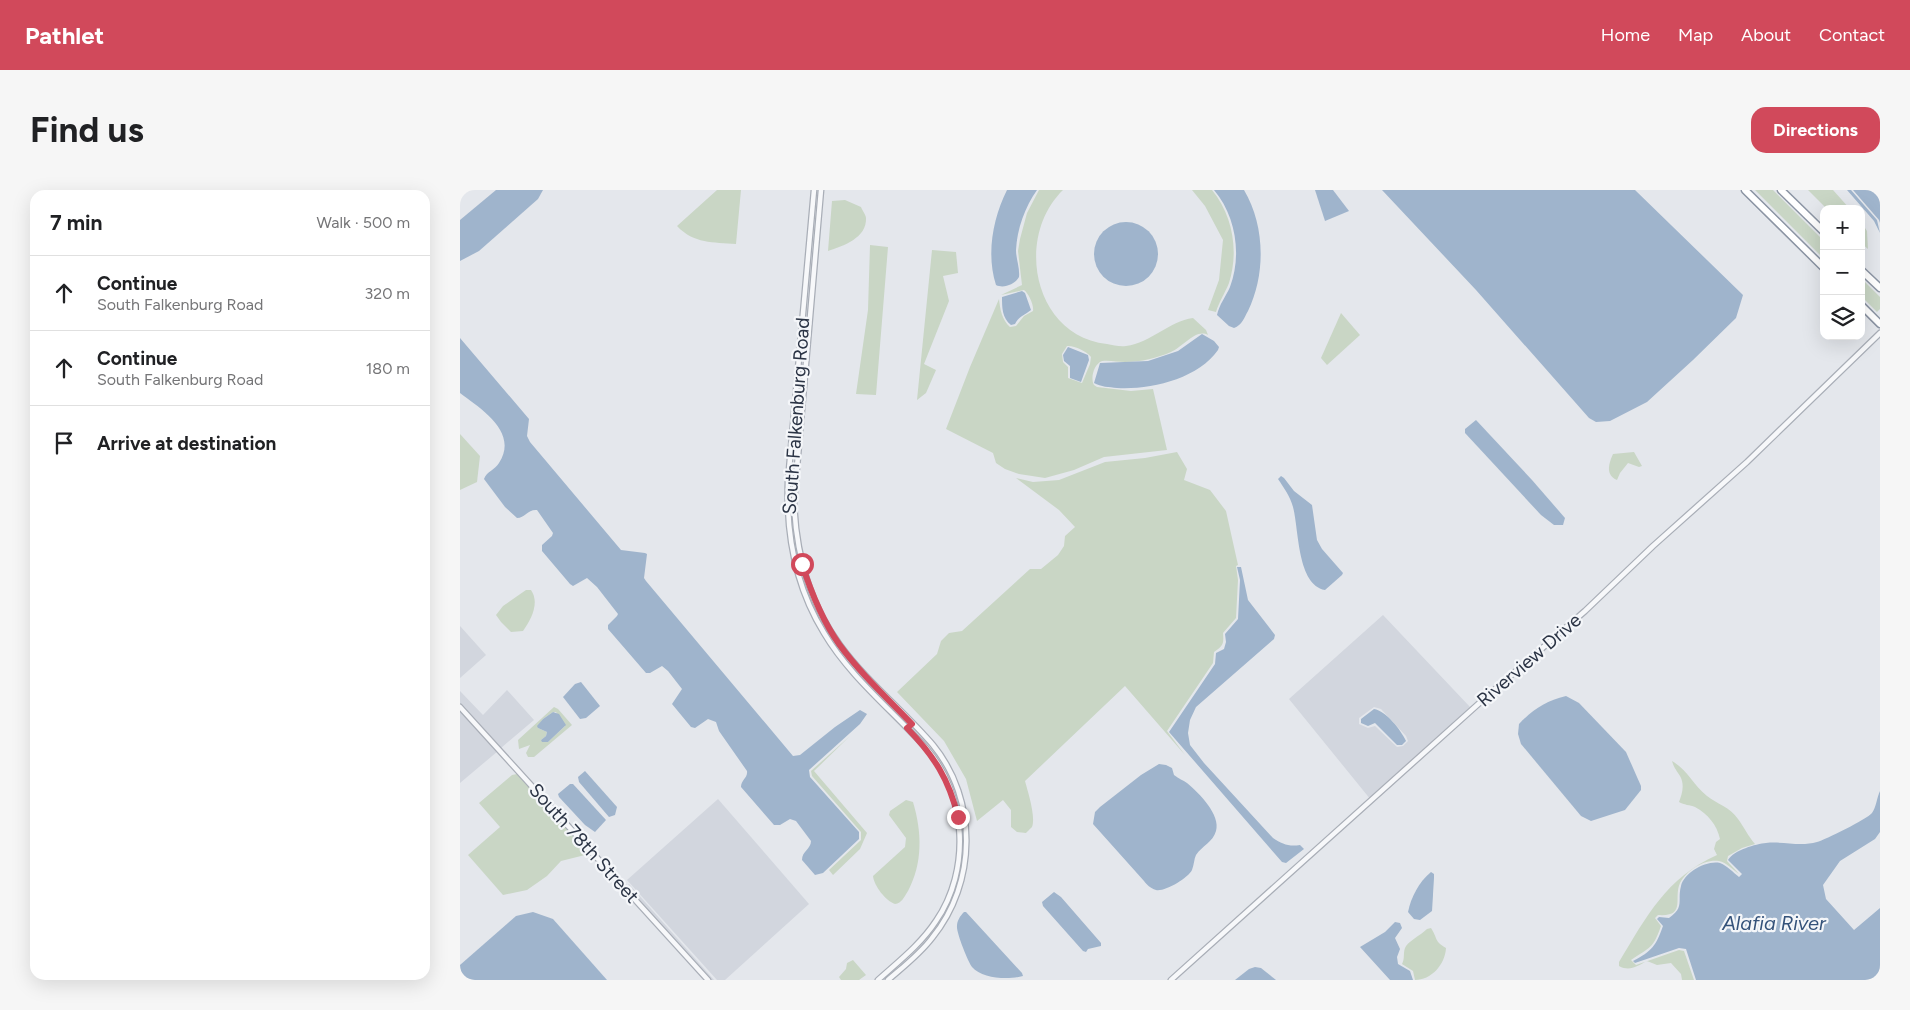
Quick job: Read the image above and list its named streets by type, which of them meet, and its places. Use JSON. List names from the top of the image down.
{
  "streets": {
    "street": ["South Falkenburg Road", "Riverview Drive", "South 78th Street"]
  },
  "water": ["Alafia River"],
  "page": {
    "header": "Pathlet",
    "nav": [
      "Home",
      "Map",
      "About",
      "Contact"
    ],
    "buttons": "Directions",
    "title": "Find us",
    "heading": ["7 min", "Walk · 500 m"],
    "map_buttons": ["+", "−"],
    "list": [
      ["Continue", "South Falkenburg Road", "320 m"],
      ["Continue", "South Falkenburg Road", "180 m"],
      "Arrive at destination"
    ]
  }
}
